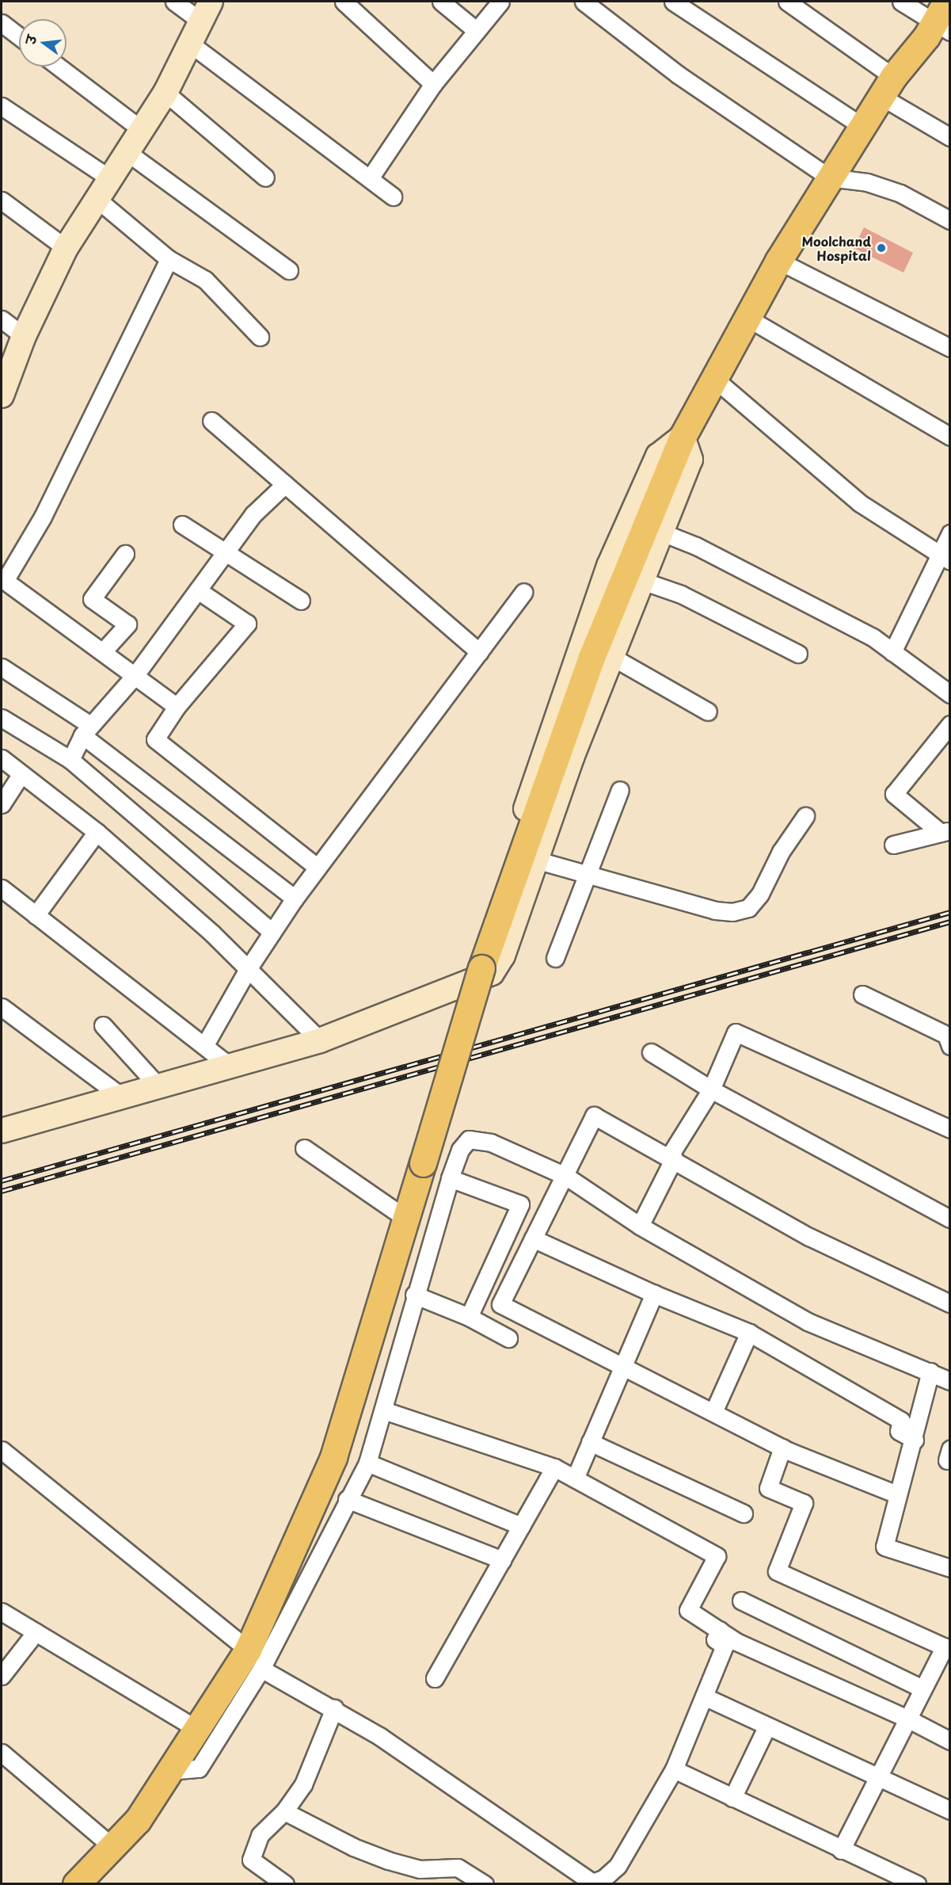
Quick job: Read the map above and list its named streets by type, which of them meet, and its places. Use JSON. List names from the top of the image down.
{
  "places": ["Moolchand Hospital"],
  "north": "left"
}
